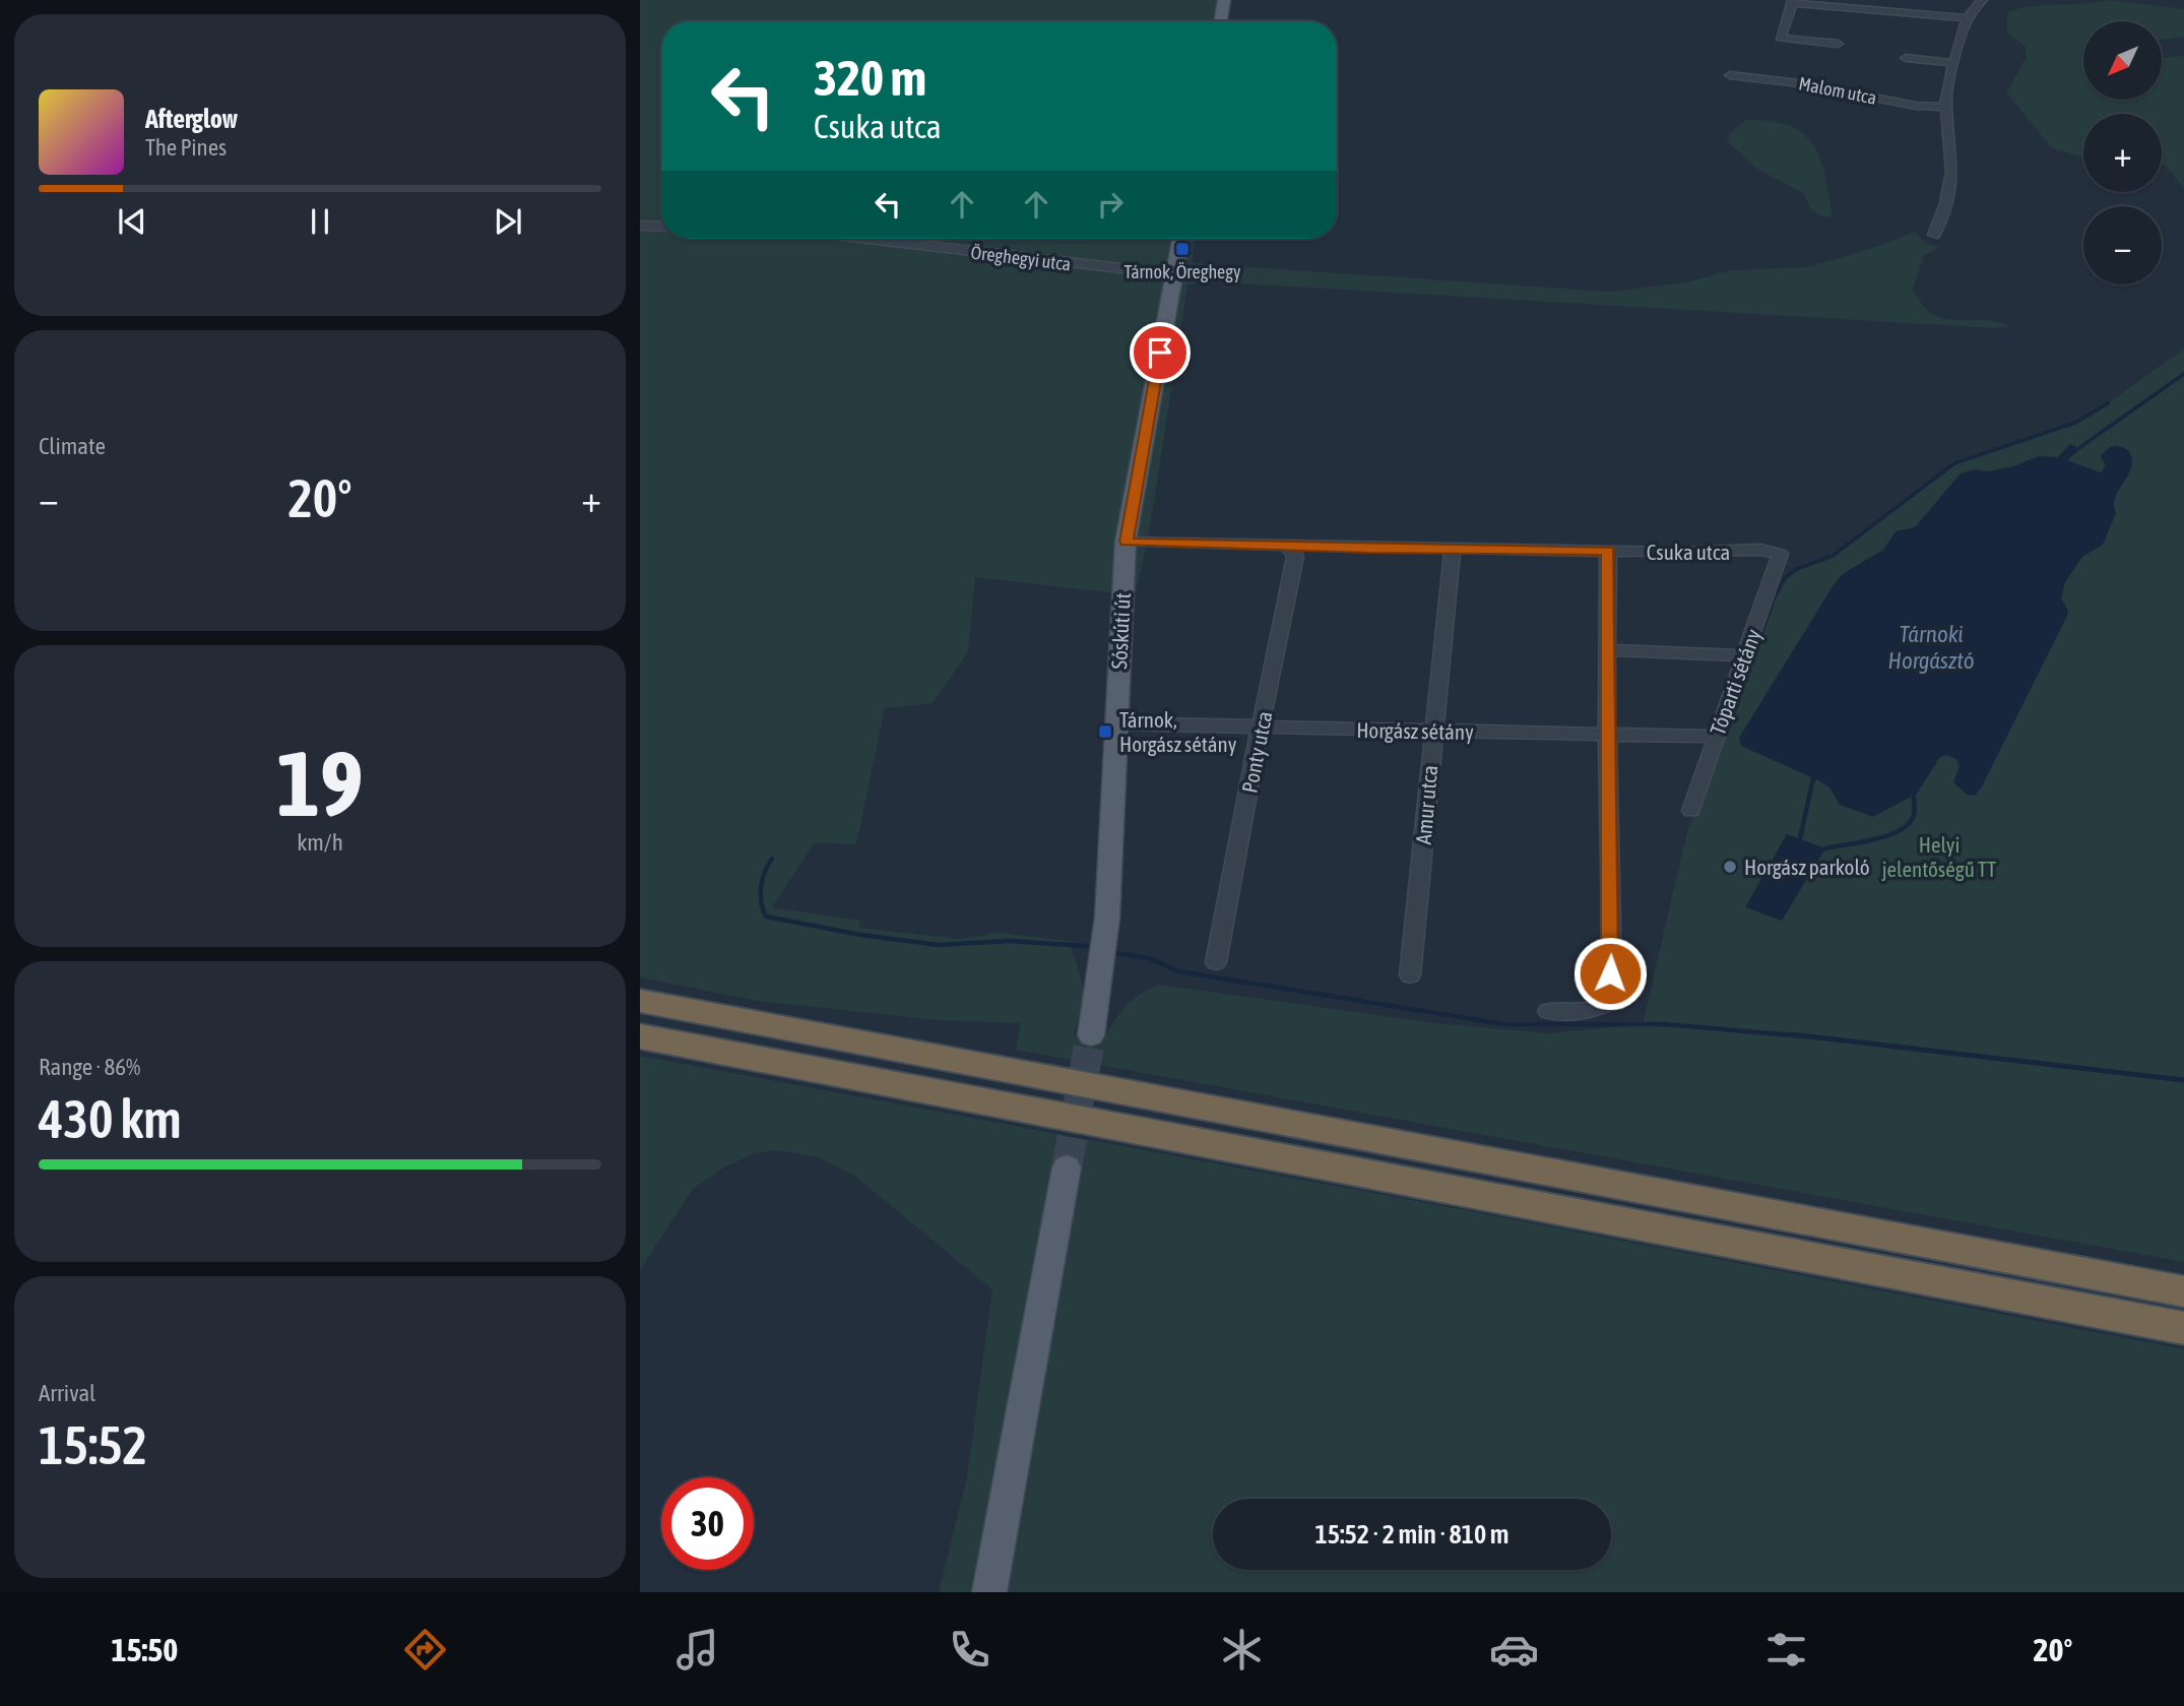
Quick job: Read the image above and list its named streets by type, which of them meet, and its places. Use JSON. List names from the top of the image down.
{
  "streets": {
    "main road": ["Sóskúti út"],
    "street": [
      "Malom utca",
      "Öreghegyi utca",
      "Csuka utca",
      "Tóparti sétány",
      "Horgász sétány",
      "Ponty utca",
      "Amur utca"
    ]
  },
  "crossings": [
    ["Öreghegyi utca", "Sóskúti út"],
    ["Csuka utca", "Sóskúti út"],
    ["Csuka utca", "Tóparti sétány"],
    ["Csuka utca", "Ponty utca"],
    ["Csuka utca", "Amur utca"],
    ["Sóskúti út", "Horgász sétány"],
    ["Tóparti sétány", "Horgász sétány"],
    ["Horgász sétány", "Ponty utca"],
    ["Horgász sétány", "Amur utca"]
  ],
  "water": ["Tárnoki Horgásztó"],
  "parks": ["Helyi jelentőségű TT"],
  "places": {
    "transit": ["Tárnok, Öreghegy", "Tárnok, Horgász sétány"],
    "other": ["Horgász parkoló"]
  },
  "north": "bottom left",
  "page": {
    "map_buttons": ["+", "−"],
    "turn": ["320 m", "Csuka utca"],
    "song": ["Afterglow", "The Pines"],
    "tile": [
      "Climate",
      ["19", "km/h"],
      ["Range · 86%", "430 km"],
      ["Arrival", "15:52"]
    ],
    "heat": ["−", "20°", "+"],
    "limit": "30",
    "trip": "15:52 · 2 min · 810 m",
    "tabs": ["15:50", "20°"]
  }
}
